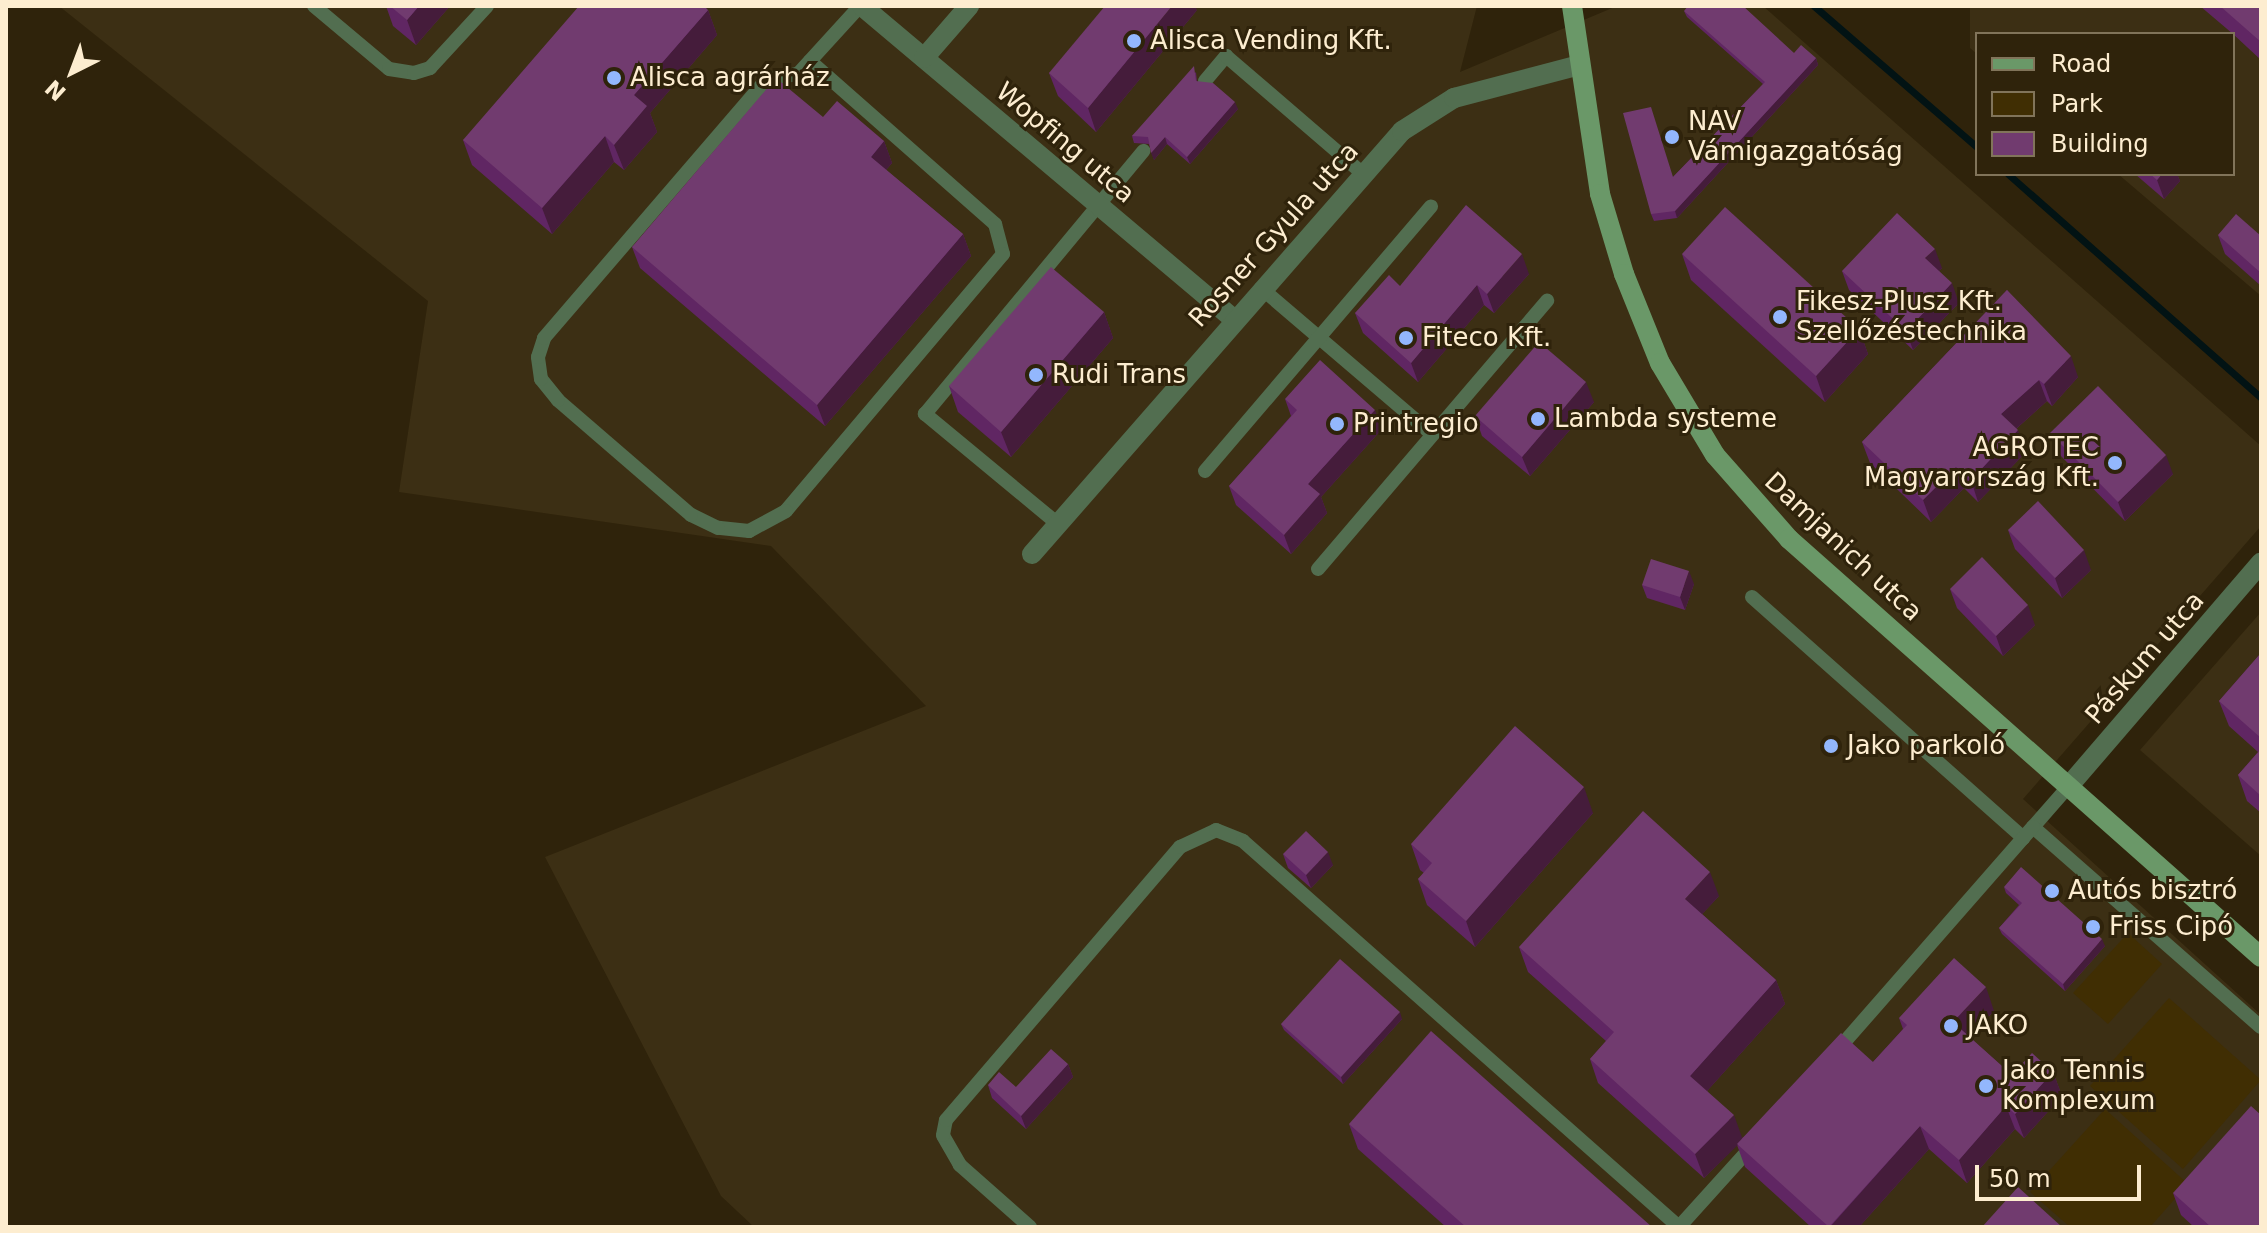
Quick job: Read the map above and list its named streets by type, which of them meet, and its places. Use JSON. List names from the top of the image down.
{
  "streets": {
    "main road": ["Damjanich utca"],
    "street": ["Wopfing utca", "Rosner Gyula utca", "Páskum utca"]
  },
  "crossings": [
    ["Wopfing utca", "Rosner Gyula utca"],
    ["Rosner Gyula utca", "Damjanich utca"],
    ["Damjanich utca", "Páskum utca"]
  ],
  "places": [
    "Alisca Vending Kft.",
    "Alisca agrárház",
    "NAV Vámigazgatóság",
    "Fikesz-Plusz Kft. Szellőzéstechnika",
    "Fiteco Kft.",
    "Rudi Trans",
    "Lambda systeme",
    "Printregio",
    "AGROTEC Magyarország Kft.",
    "Jako parkoló",
    "Autós bisztró",
    "Friss Cipó",
    "JAKO",
    "Jako Tennis Komplexum"
  ],
  "legend": ["Road", "Park", "Building"],
  "scale_bar": "50 m",
  "north": "bottom left"
}
